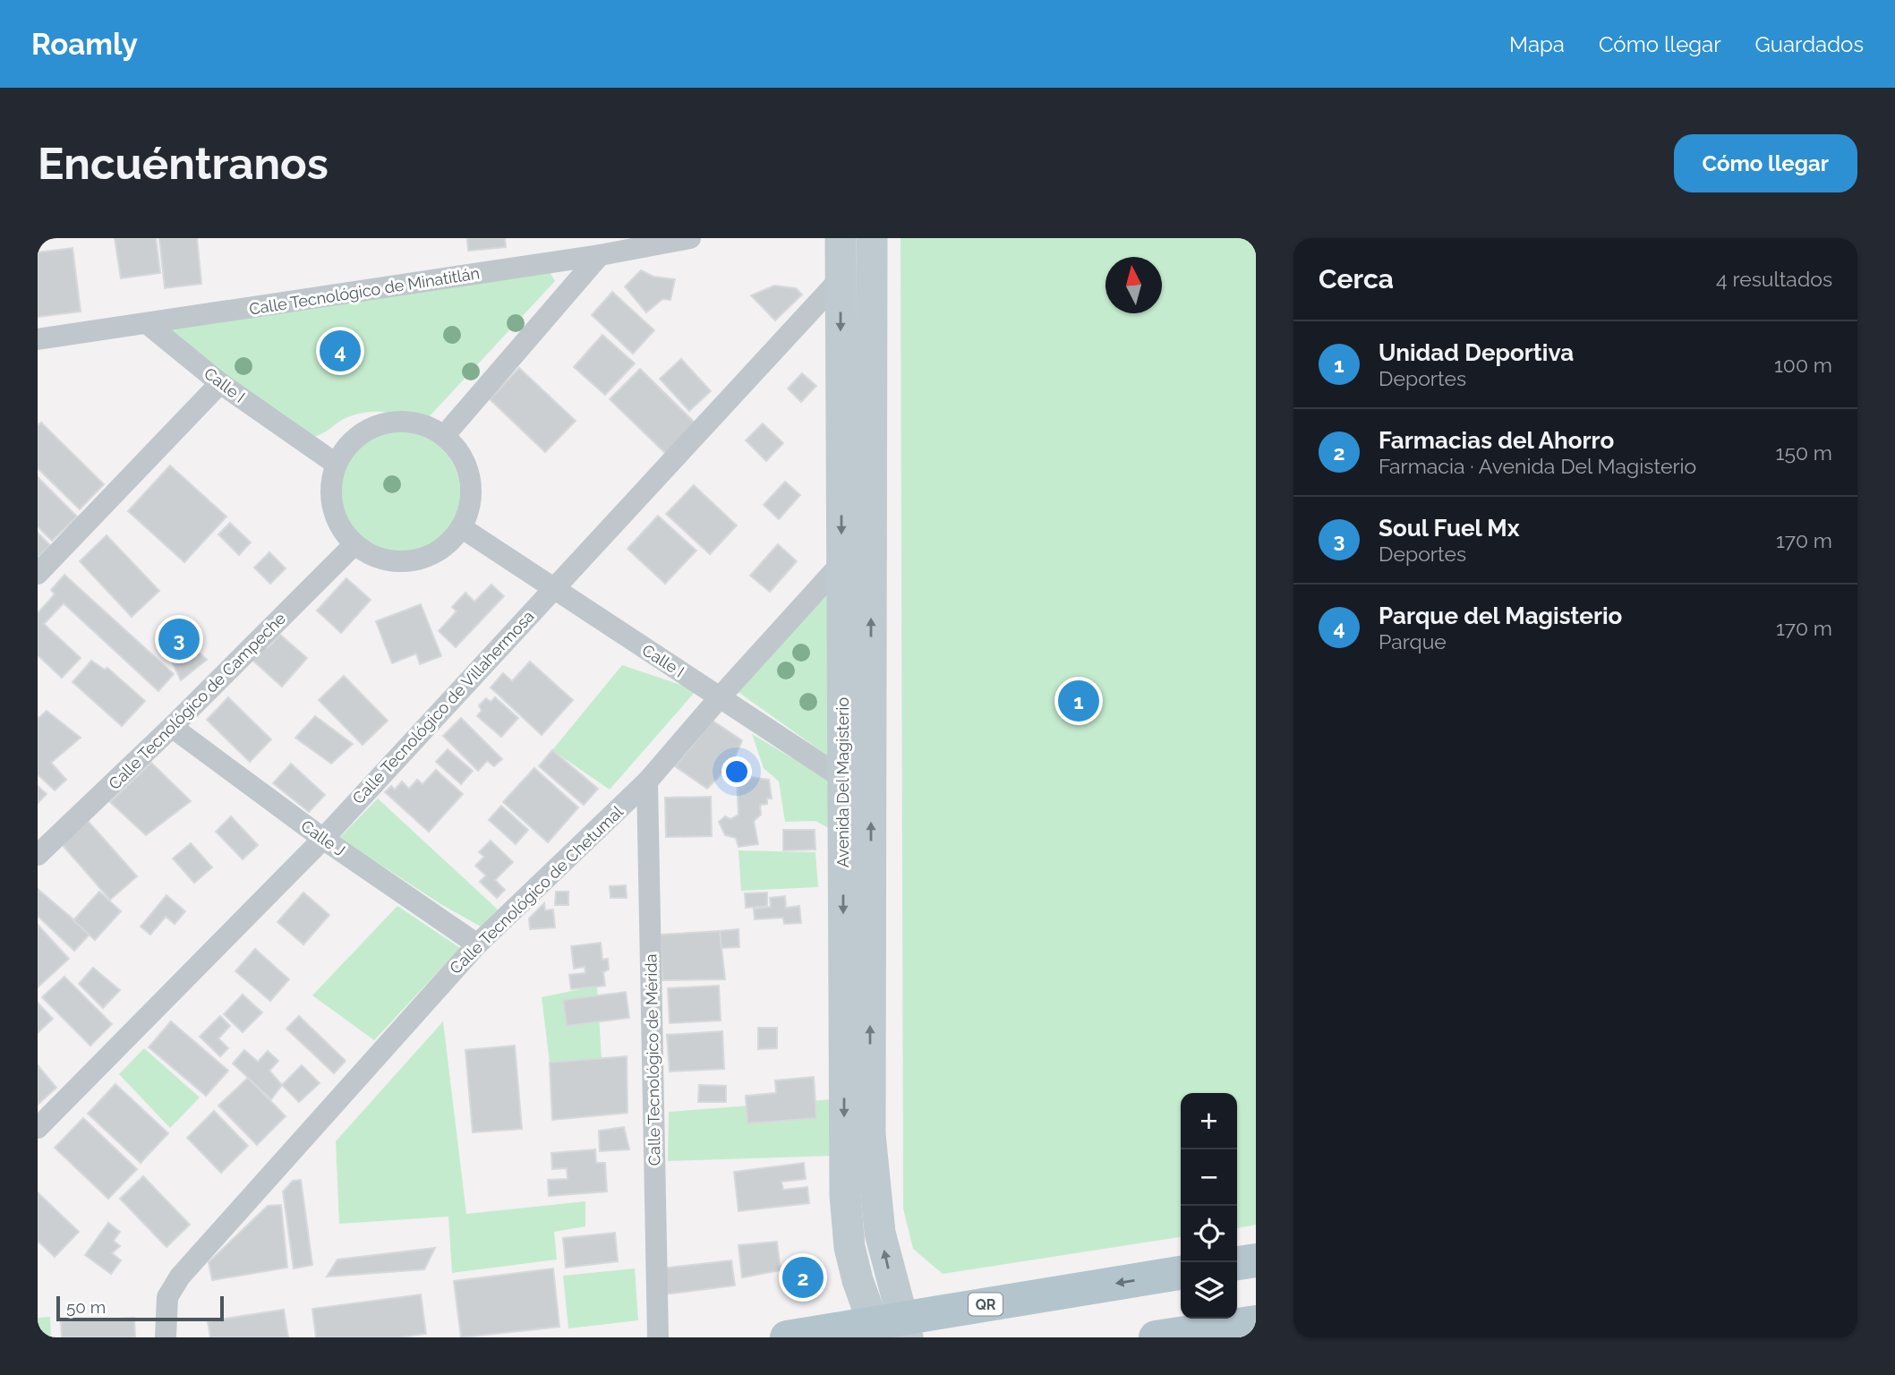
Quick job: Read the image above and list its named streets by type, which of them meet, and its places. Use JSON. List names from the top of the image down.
{
  "streets": {
    "main road": ["QR"],
    "street": [
      "Calle Tecnológico de Minatitlán",
      "Calle I",
      "Calle Tecnológico de Campeche",
      "Calle Tecnológico de Villahermosa",
      "Avenida Del Magisterio",
      "Calle J",
      "Calle Tecnológico de Chetumal",
      "Calle Tecnológico de Mérida"
    ]
  },
  "crossings": [
    ["Calle Tecnológico de Minatitlán", "Calle I"],
    ["Calle I", "Calle Tecnológico de Campeche"],
    ["Calle I", "Calle Tecnológico de Villahermosa"],
    ["Calle I", "Avenida Del Magisterio"],
    ["Calle I", "Calle Tecnológico de Chetumal"],
    ["Calle Tecnológico de Campeche", "Calle J"],
    ["Calle Tecnológico de Villahermosa", "Avenida Del Magisterio"],
    ["Calle Tecnológico de Villahermosa", "Calle J"],
    ["Avenida Del Magisterio", "Calle Tecnológico de Chetumal"],
    ["Avenida Del Magisterio", "QR"],
    ["Calle J", "Calle Tecnológico de Chetumal"],
    ["Calle Tecnológico de Chetumal", "Calle Tecnológico de Mérida"]
  ],
  "scale_bar": "50 m",
  "north": "top",
  "page": {
    "header": "Roamly",
    "nav": ["Mapa", "Cómo llegar", "Guardados"],
    "buttons": "Cómo llegar",
    "title": "Encuéntranos",
    "heading": ["Cerca", "4 resultados"],
    "list": [
      {
        "mark": "1",
        "name": "Unidad Deportiva",
        "note": "Deportes",
        "value": "100 m"
      },
      {
        "mark": "2",
        "name": "Farmacias del Ahorro",
        "note": "Farmacia · Avenida Del Magisterio",
        "value": "150 m"
      },
      {
        "mark": "3",
        "name": "Soul Fuel Mx",
        "note": "Deportes",
        "value": "170 m"
      },
      {
        "mark": "4",
        "name": "Parque del Magisterio",
        "note": "Parque",
        "value": "170 m"
      }
    ],
    "pins": [
      "4",
      "3",
      "1",
      "2"
    ],
    "map_buttons": ["+", "−"],
    "scale": "50 m"
  }
}
